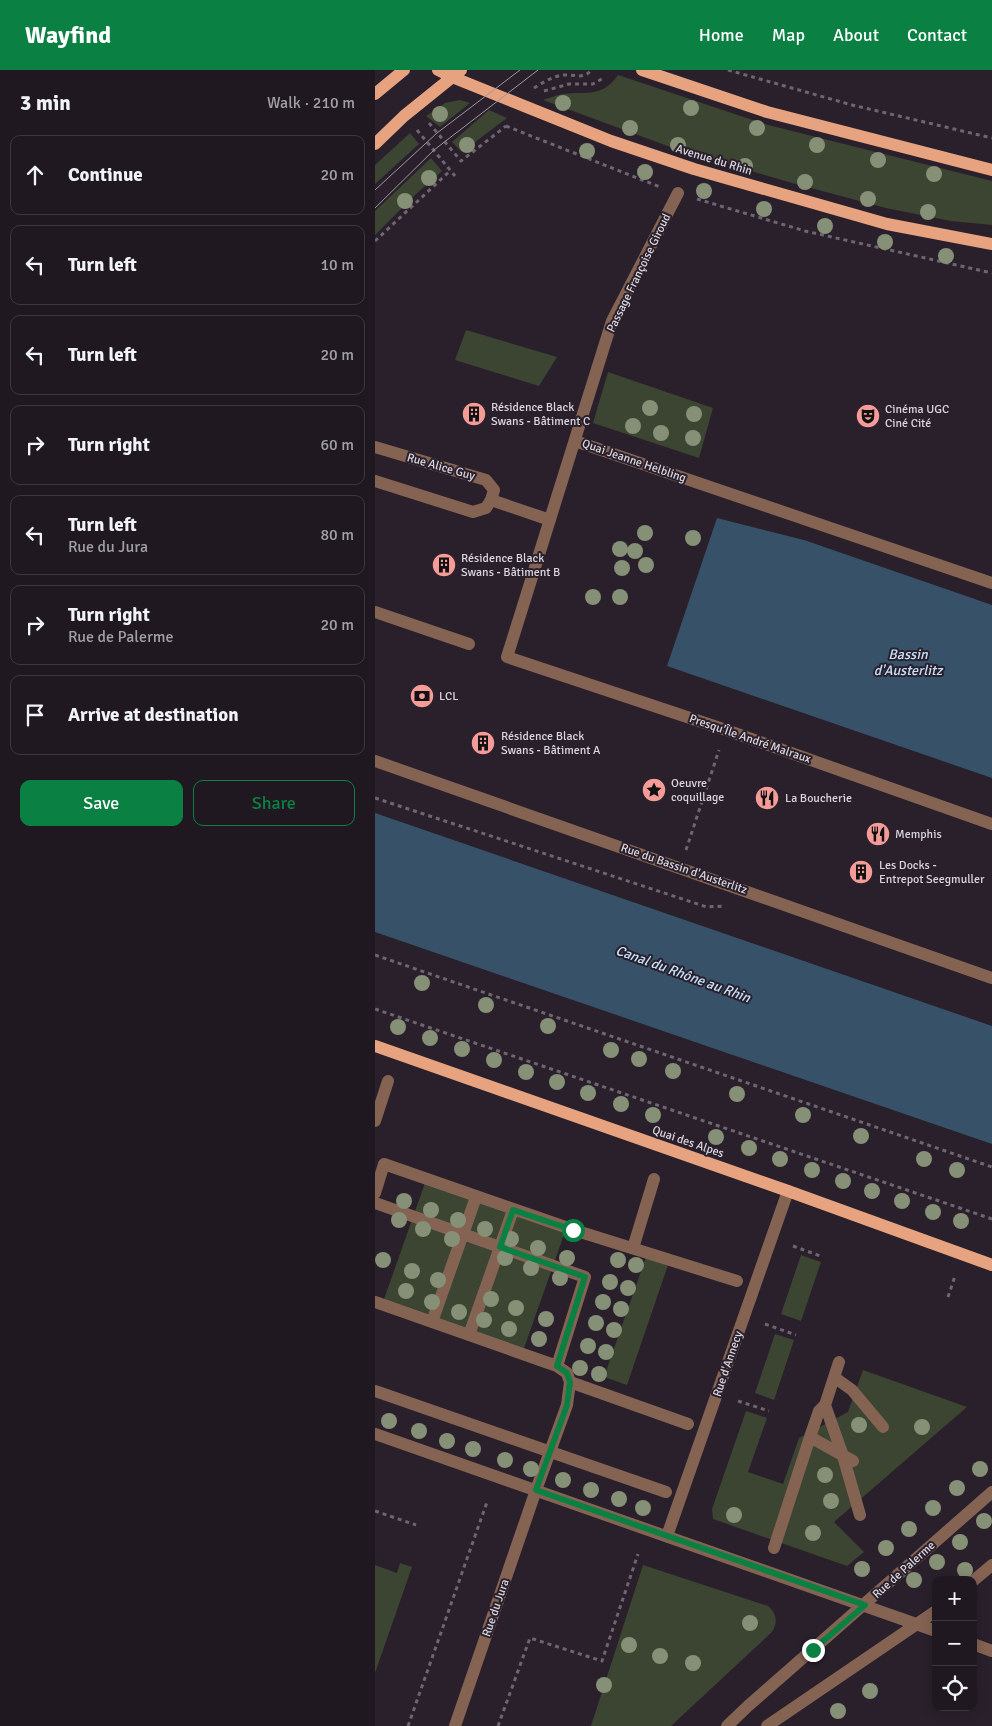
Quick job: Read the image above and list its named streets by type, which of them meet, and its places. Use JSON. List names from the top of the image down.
{
  "streets": {
    "main road": ["Avenue du Rhin", "Quai des Alpes"],
    "street": [
      "Passage Françoise Giroud",
      "Quai Jeanne Helbling",
      "Rue Alice Guy",
      "Presqu'Île André Malraux",
      "Rue du Bassin d'Austerlitz",
      "Rue d'Annecy",
      "Rue de Palerme",
      "Rue du Jura"
    ]
  },
  "crossings": [
    ["Passage Françoise Giroud", "Quai Jeanne Helbling"],
    ["Quai Jeanne Helbling", "Presqu'Île André Malraux"],
    ["Quai des Alpes", "Rue d'Annecy"]
  ],
  "water": ["Bassin d'Austerlitz", "Canal du Rhône au Rhin"],
  "places": {
    "building": [
      "Résidence Black Swans - Bâtiment C",
      "Résidence Black Swans - Bâtiment B",
      "Résidence Black Swans - Bâtiment A",
      "Les Docks - Entrepot Seegmuller"
    ],
    "theatre": ["Cinéma UGC Ciné Cité"],
    "bank": ["LCL"],
    "place": ["Oeuvre coquillage"],
    "restaurant": ["La Boucherie", "Memphis"]
  },
  "page": {
    "header": "Wayfind",
    "nav": [
      "Home",
      "Map",
      "About",
      "Contact"
    ],
    "heading": ["3 min", "Walk · 210 m"],
    "list": [
      ["Continue", "20 m"],
      ["Turn left", "10 m"],
      ["Turn left", "20 m"],
      ["Turn right", "60 m"],
      ["Turn left", "Rue du Jura", "80 m"],
      ["Turn right", "Rue de Palerme", "20 m"],
      "Arrive at destination"
    ],
    "buttons": ["Save", "Share"],
    "map_buttons": ["+", "−"]
  }
}
